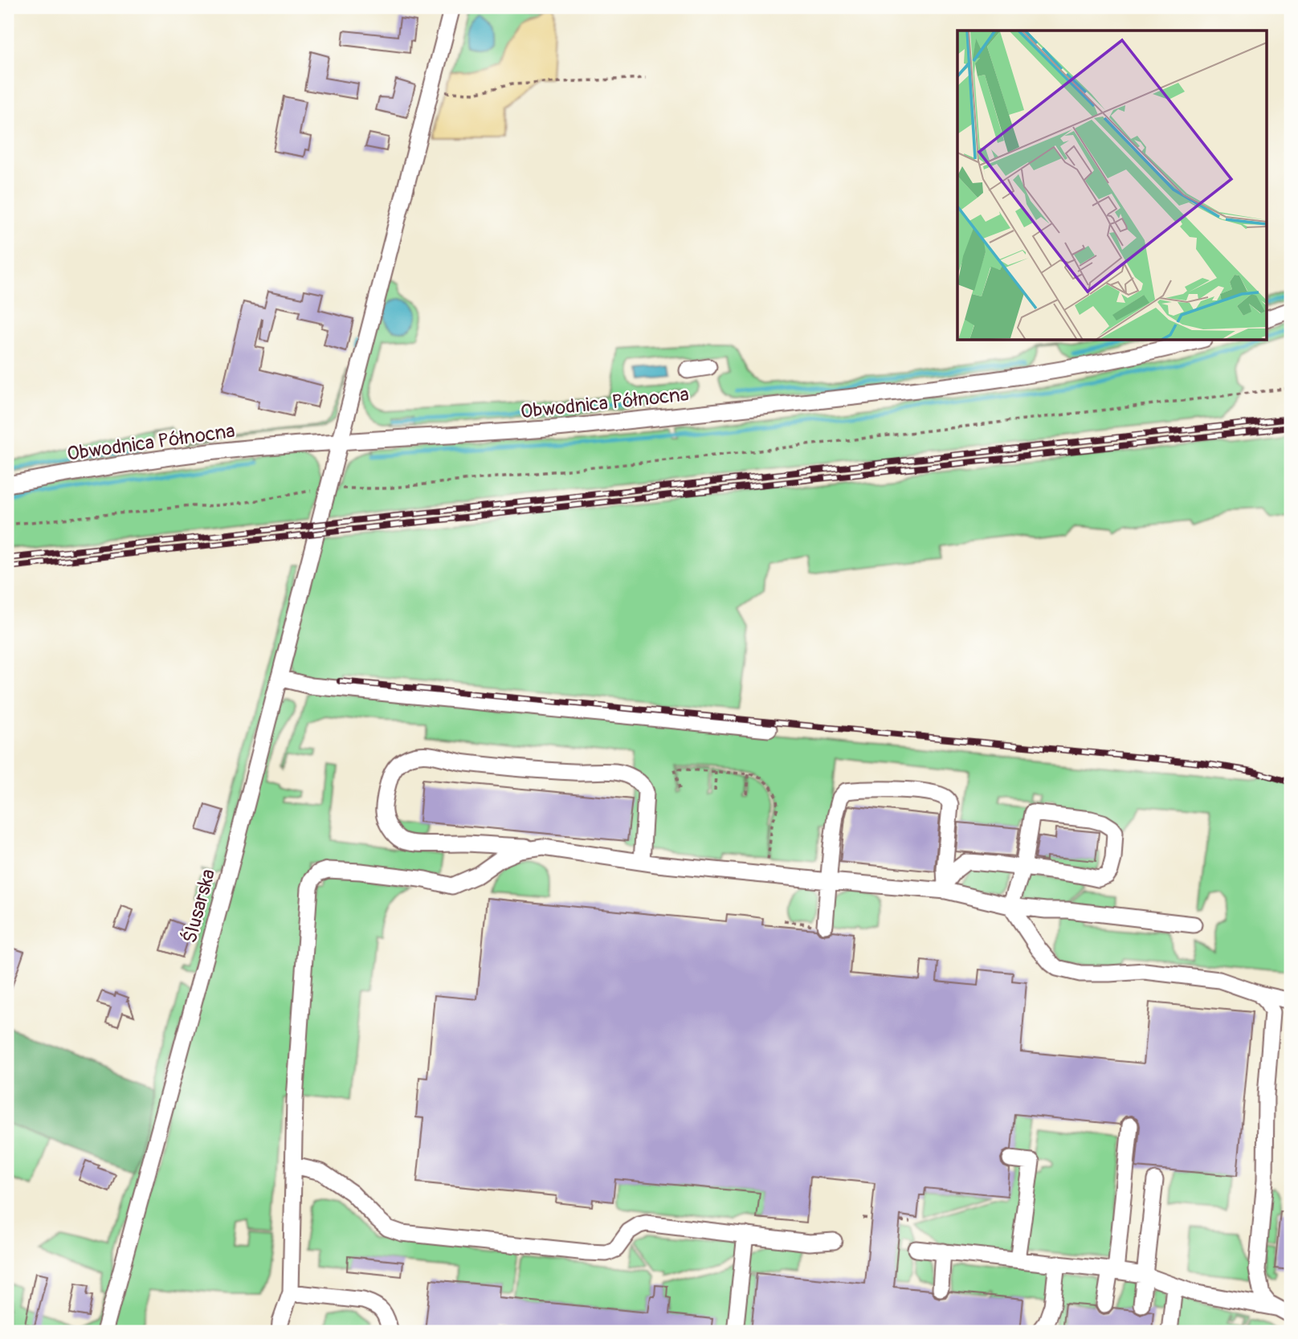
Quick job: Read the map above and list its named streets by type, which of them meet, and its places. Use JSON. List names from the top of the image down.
{
  "streets": {
    "street": ["Obwodnica Północna", "Ślusarska"]
  },
  "crossings": [
    ["Obwodnica Północna", "Ślusarska"]
  ]
}
